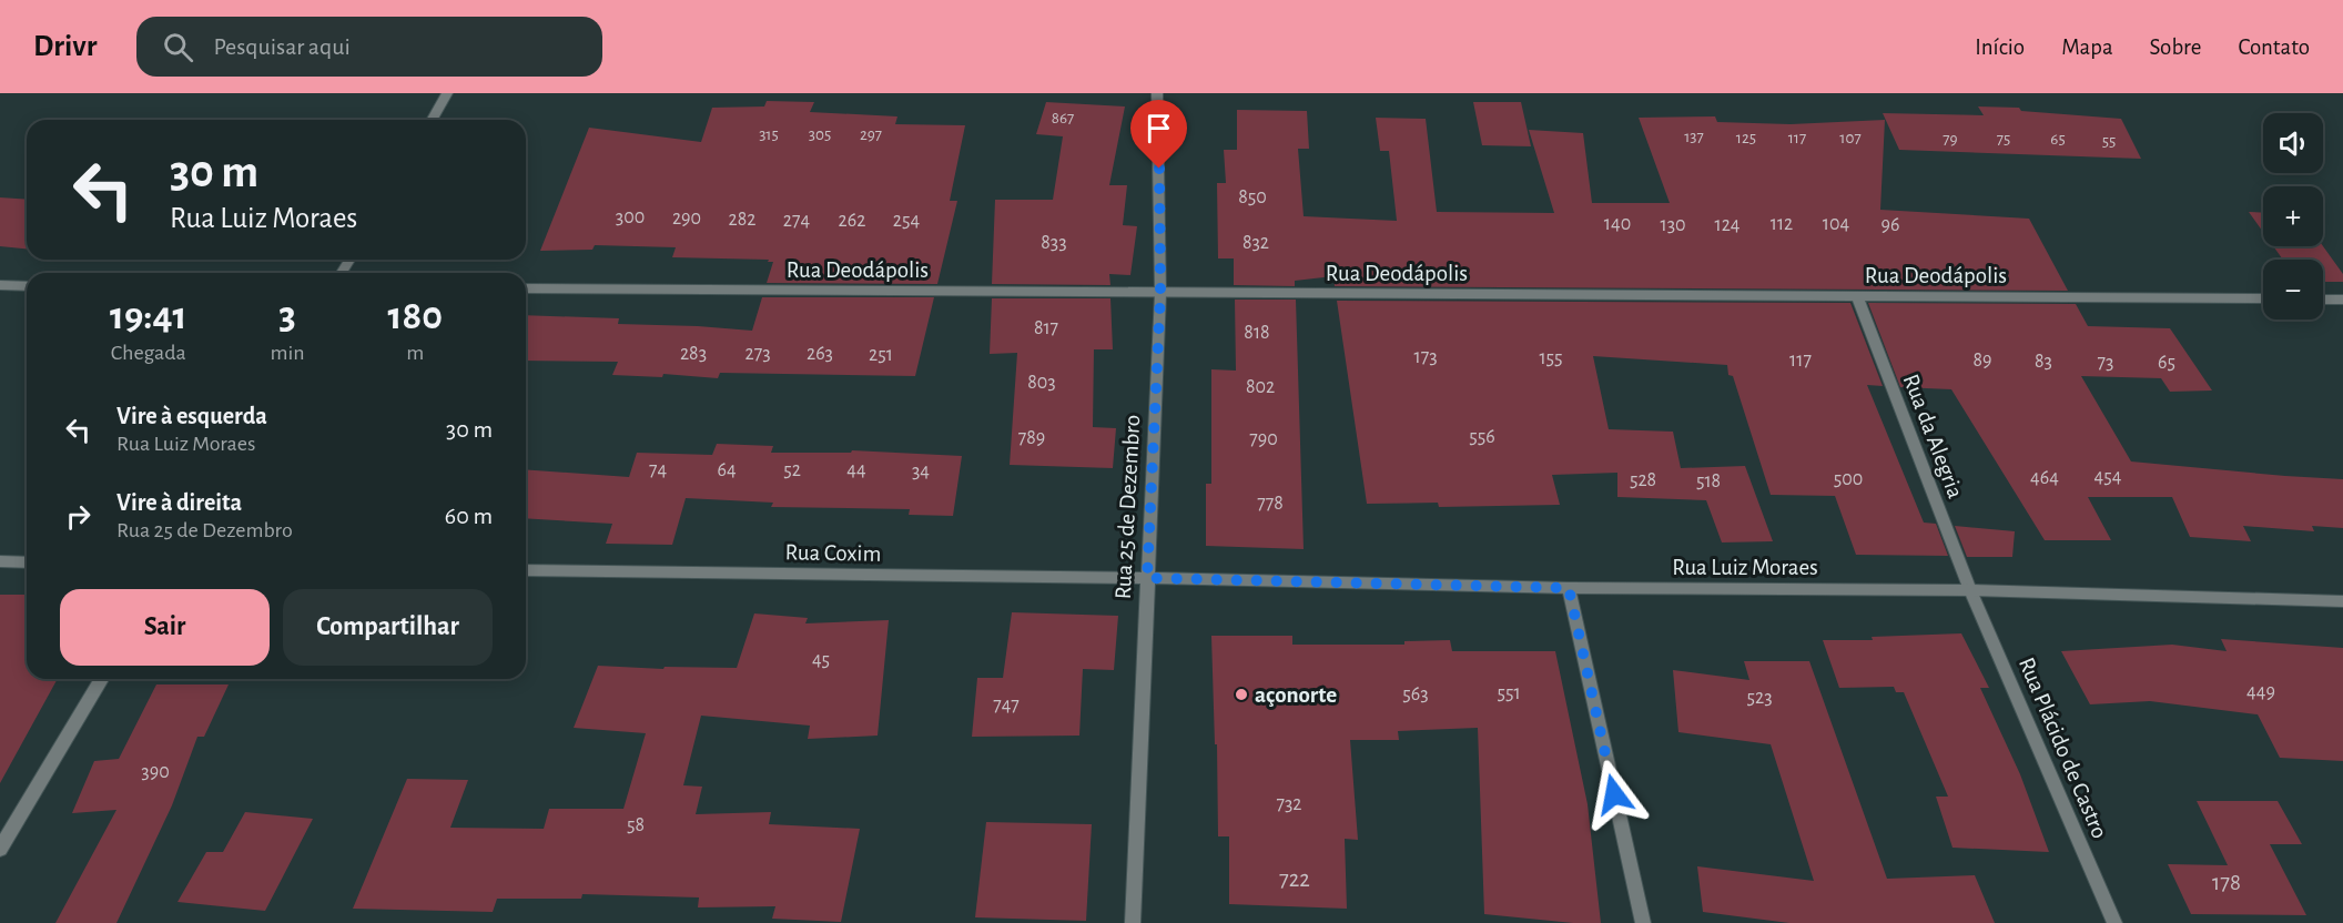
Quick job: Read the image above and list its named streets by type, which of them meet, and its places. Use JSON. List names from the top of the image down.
{
  "streets": {
    "street": [
      "Rua Deodápolis",
      "Rua da Alegria",
      "Rua 25 de Dezembro",
      "Rua Coxim",
      "Rua Luiz Moraes",
      "Rua Plácido de Castro"
    ]
  },
  "crossings": [
    ["Rua Deodápolis", "Rua da Alegria"],
    ["Rua Deodápolis", "Rua 25 de Dezembro"],
    ["Rua da Alegria", "Rua Luiz Moraes"],
    ["Rua da Alegria", "Rua Plácido de Castro"],
    ["Rua 25 de Dezembro", "Rua Coxim"],
    ["Rua 25 de Dezembro", "Rua Luiz Moraes"],
    ["Rua Coxim", "Rua Luiz Moraes"],
    ["Rua Luiz Moraes", "Rua Plácido de Castro"]
  ],
  "places": ["açonorte"],
  "house_numbers": [
    "867",
    "315",
    "305",
    "297",
    "137",
    "125",
    "117",
    "107",
    "79",
    "75",
    "65",
    "55",
    "850",
    "300",
    "290",
    "282",
    "274",
    "262",
    "254",
    "140",
    "112",
    "104",
    "130",
    "124",
    "96",
    "833",
    "832",
    "817",
    "818",
    "283",
    "273",
    "263",
    "251",
    "173",
    "155",
    "117",
    "89",
    "83",
    "73",
    "65",
    "803",
    "802",
    "556",
    "789",
    "790",
    "74",
    "64",
    "52",
    "44",
    "34",
    "454",
    "464",
    "500",
    "528",
    "518",
    "778",
    "45",
    "449",
    "551",
    "563",
    "523",
    "747",
    "390",
    "732",
    "58",
    "722",
    "178"
  ],
  "page": {
    "header": "Drivr",
    "search": "Pesquisar aqui",
    "nav": [
      "Início",
      "Mapa",
      "Sobre",
      "Contato"
    ],
    "map_buttons": ["+", "−"],
    "turn": ["30 m", "Rua Luiz Moraes"],
    "eta": [
      "19:41",
      "Chegada",
      "3",
      "min",
      "180",
      "m"
    ],
    "list": [
      {
        "name": "Vire à esquerda",
        "note": "Rua Luiz Moraes",
        "value": "30 m"
      },
      {
        "name": "Vire à direita",
        "note": "Rua 25 de Dezembro",
        "value": "60 m"
      }
    ],
    "buttons": ["Sair", "Compartilhar"]
  }
}
